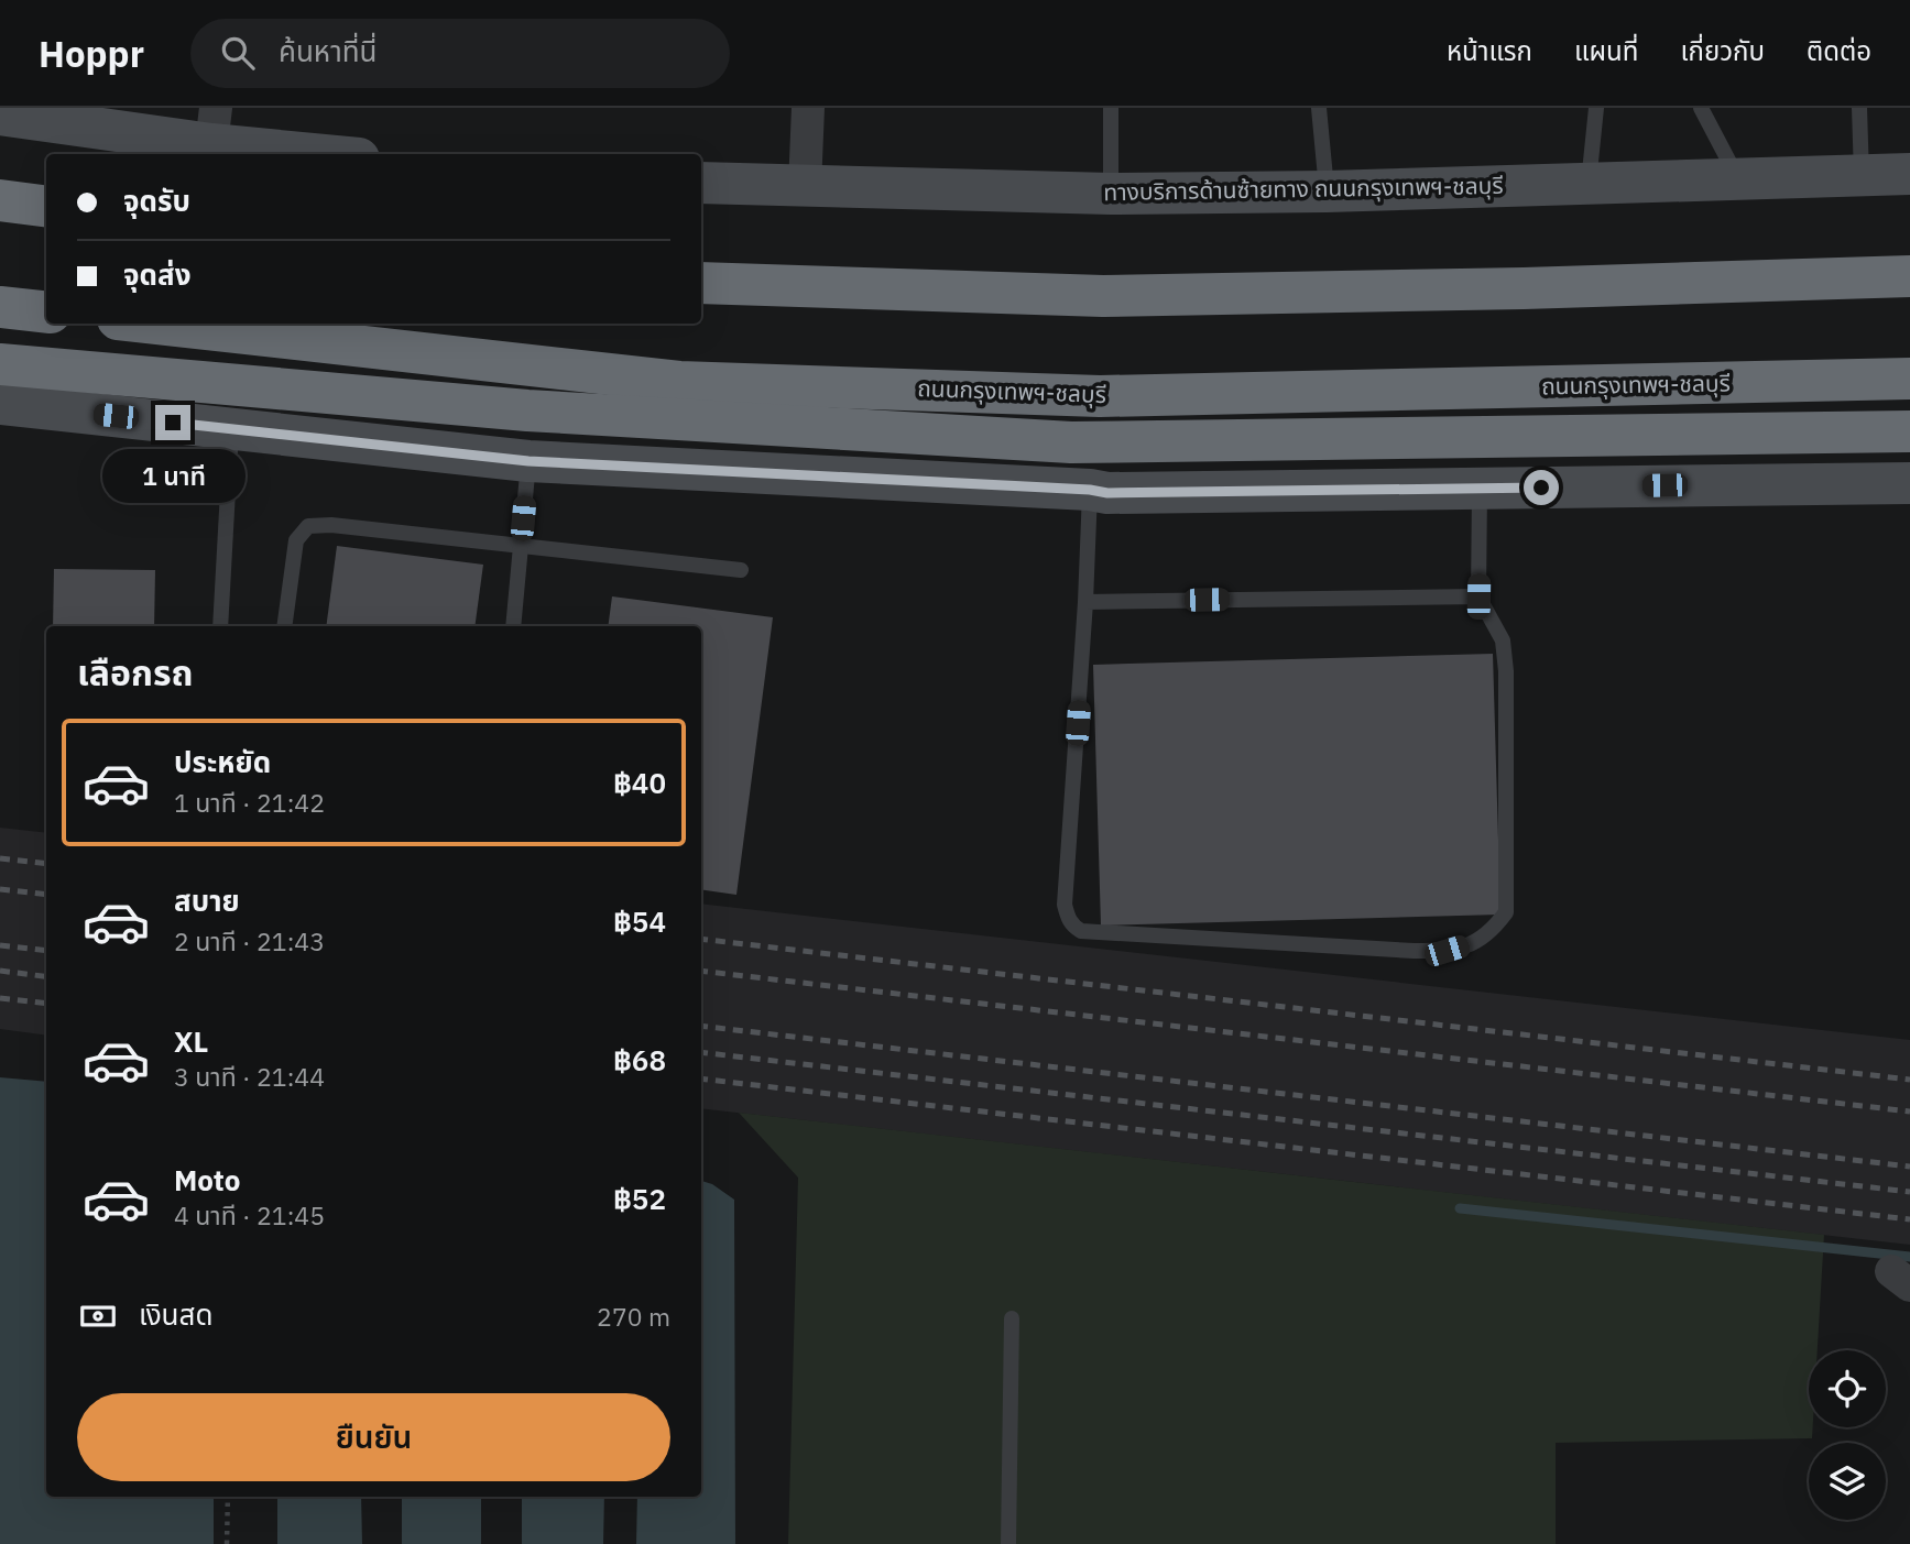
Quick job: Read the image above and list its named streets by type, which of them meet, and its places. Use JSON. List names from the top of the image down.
{
  "streets": {
    "highway": ["ถนนกรุงเทพฯ-ชลบุรี"],
    "main road": ["ทางบริการด้านซ้ายทาง ถนนกรุงเทพฯ-ชลบุรี"]
  },
  "page": {
    "header": "Hoppr",
    "search": "ค้นหาที่นี่",
    "nav": [
      "หน้าแรก",
      "แผนที่",
      "เกี่ยวกับ",
      "ติดต่อ"
    ],
    "banner": ["จุดรับ", "จุดส่ง"],
    "bubble": "1 นาที",
    "heading": "เลือกรถ",
    "list": [
      {
        "name": "ประหยัด",
        "note": "1 นาที · 21:42",
        "value": "฿40"
      },
      {
        "name": "สบาย",
        "note": "2 นาที · 21:43",
        "value": "฿54"
      },
      {
        "name": "XL",
        "note": "3 นาที · 21:44",
        "value": "฿68"
      },
      {
        "name": "Moto",
        "note": "4 นาที · 21:45",
        "value": "฿52"
      }
    ],
    "pay": ["เงินสด", "270 m"],
    "buttons": "ยืนยัน"
  }
}
